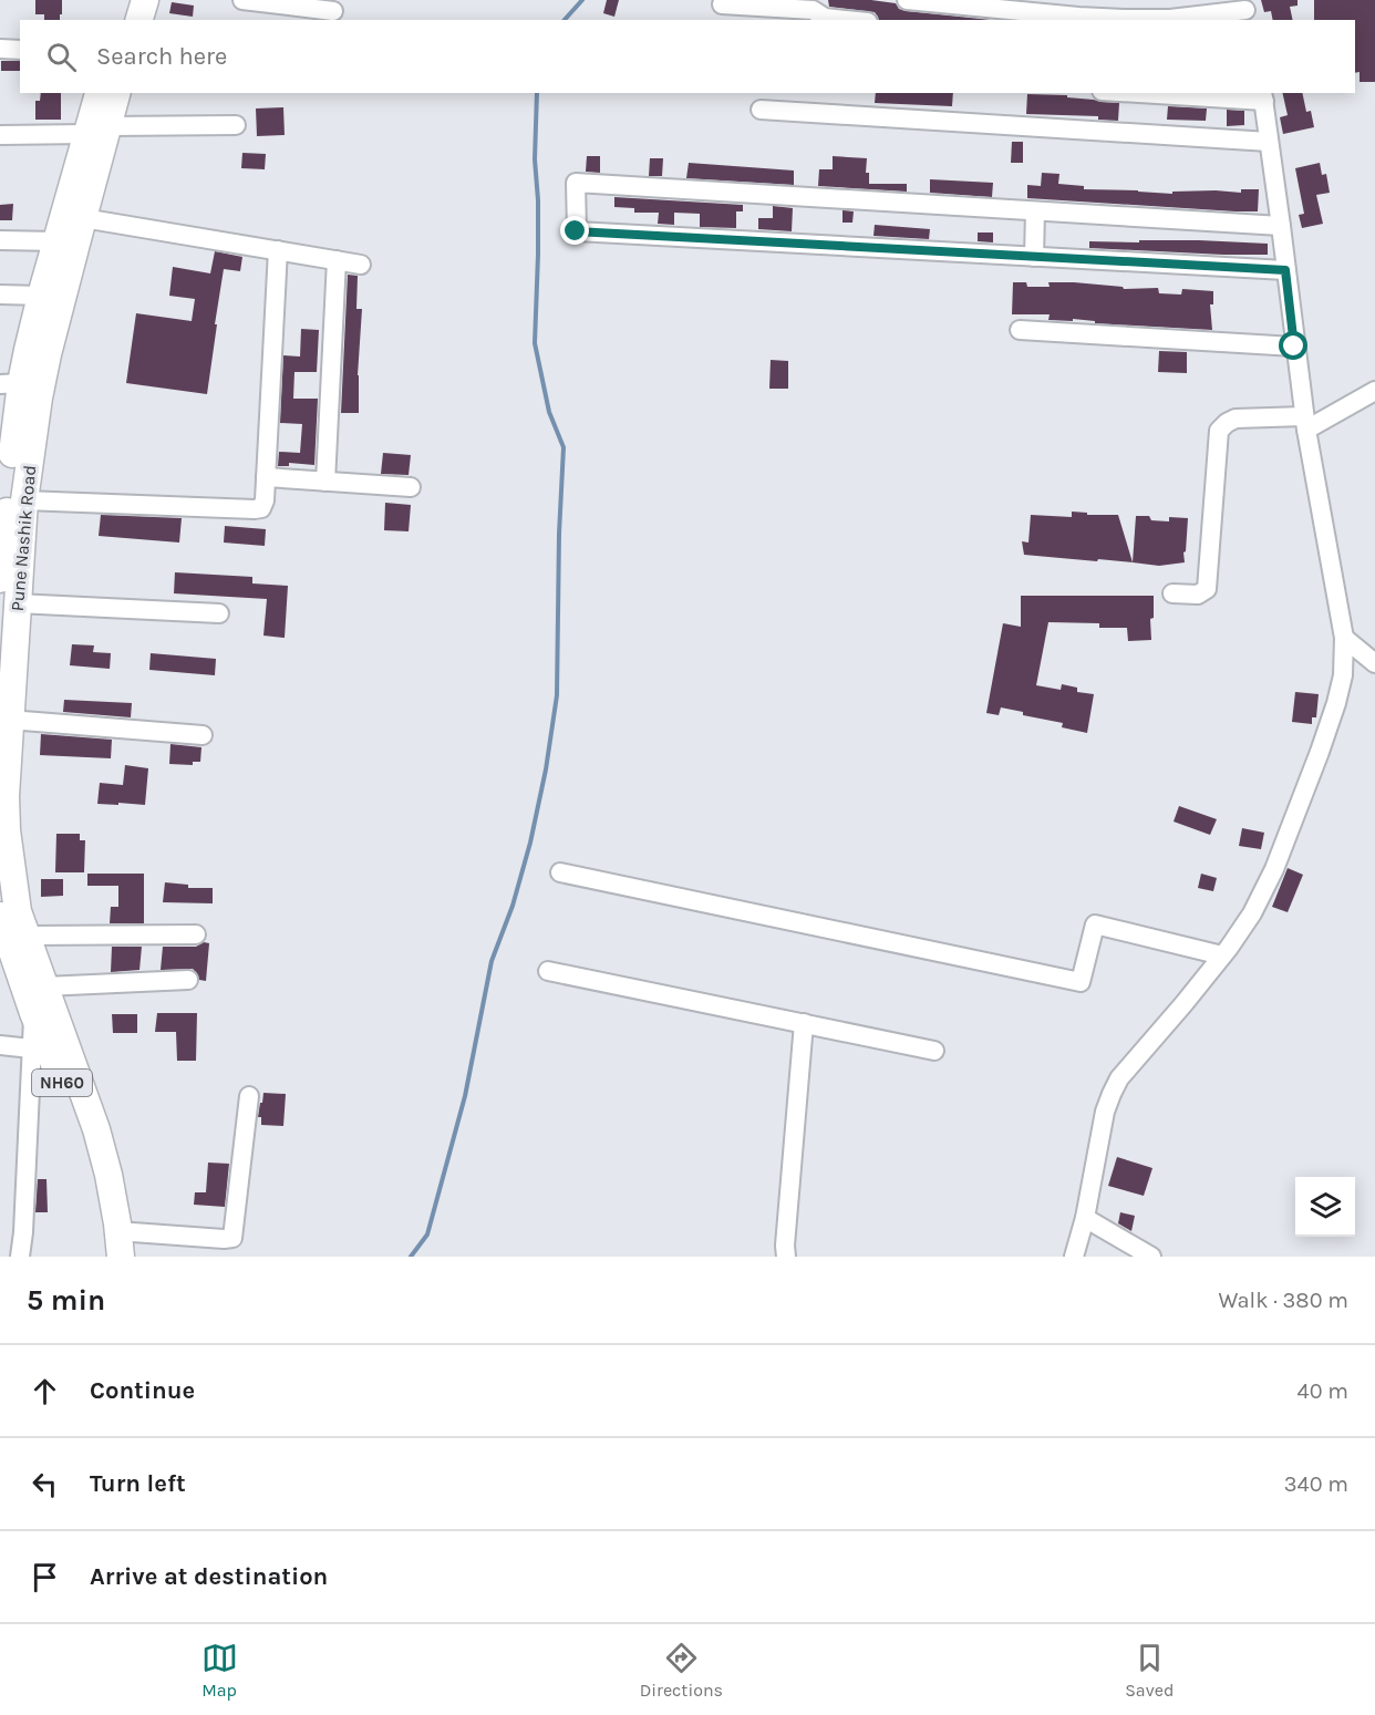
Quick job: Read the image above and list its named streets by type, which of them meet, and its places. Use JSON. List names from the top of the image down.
{
  "streets": {
    "highway": ["Pune Nashik Road", "NH60"]
  },
  "page": {
    "search": "Search here",
    "heading": ["5 min", "Walk · 380 m"],
    "list": [
      ["Continue", "40 m"],
      ["Turn left", "340 m"],
      "Arrive at destination"
    ],
    "nav": ["Map", "Directions", "Saved"]
  }
}
